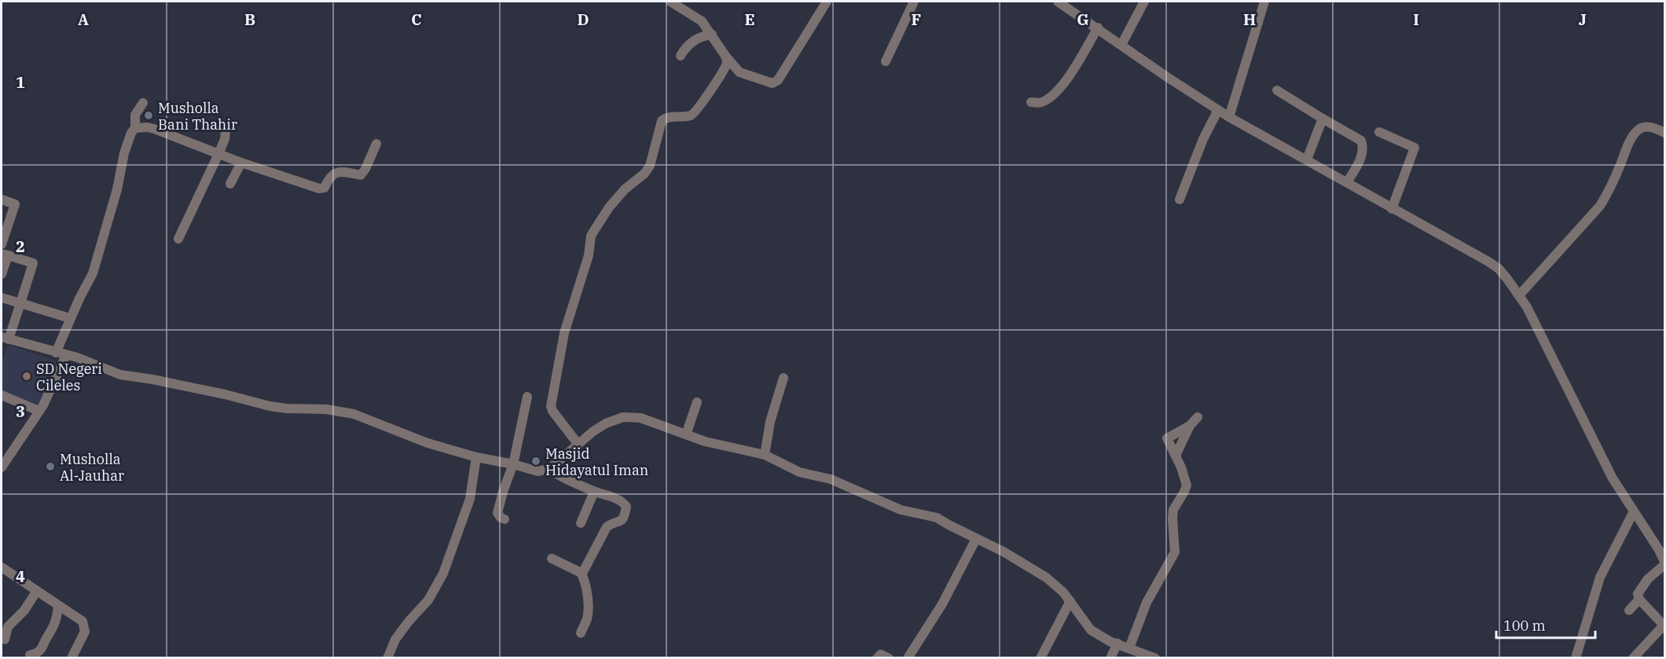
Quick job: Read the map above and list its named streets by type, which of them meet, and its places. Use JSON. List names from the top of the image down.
{
  "places": [
    "Musholla Bani Thahir",
    "SD Negeri Cileles",
    "Masjid Hidayatul Iman",
    "Musholla Al-Jauhar"
  ],
  "scale_bar": "100 m",
  "grid": {
    "columns": [
      "A",
      "B",
      "C",
      "D",
      "E",
      "F",
      "G",
      "H",
      "I",
      "J"
    ],
    "rows": [
      "1",
      "2",
      "3",
      "4"
    ]
  }
}
